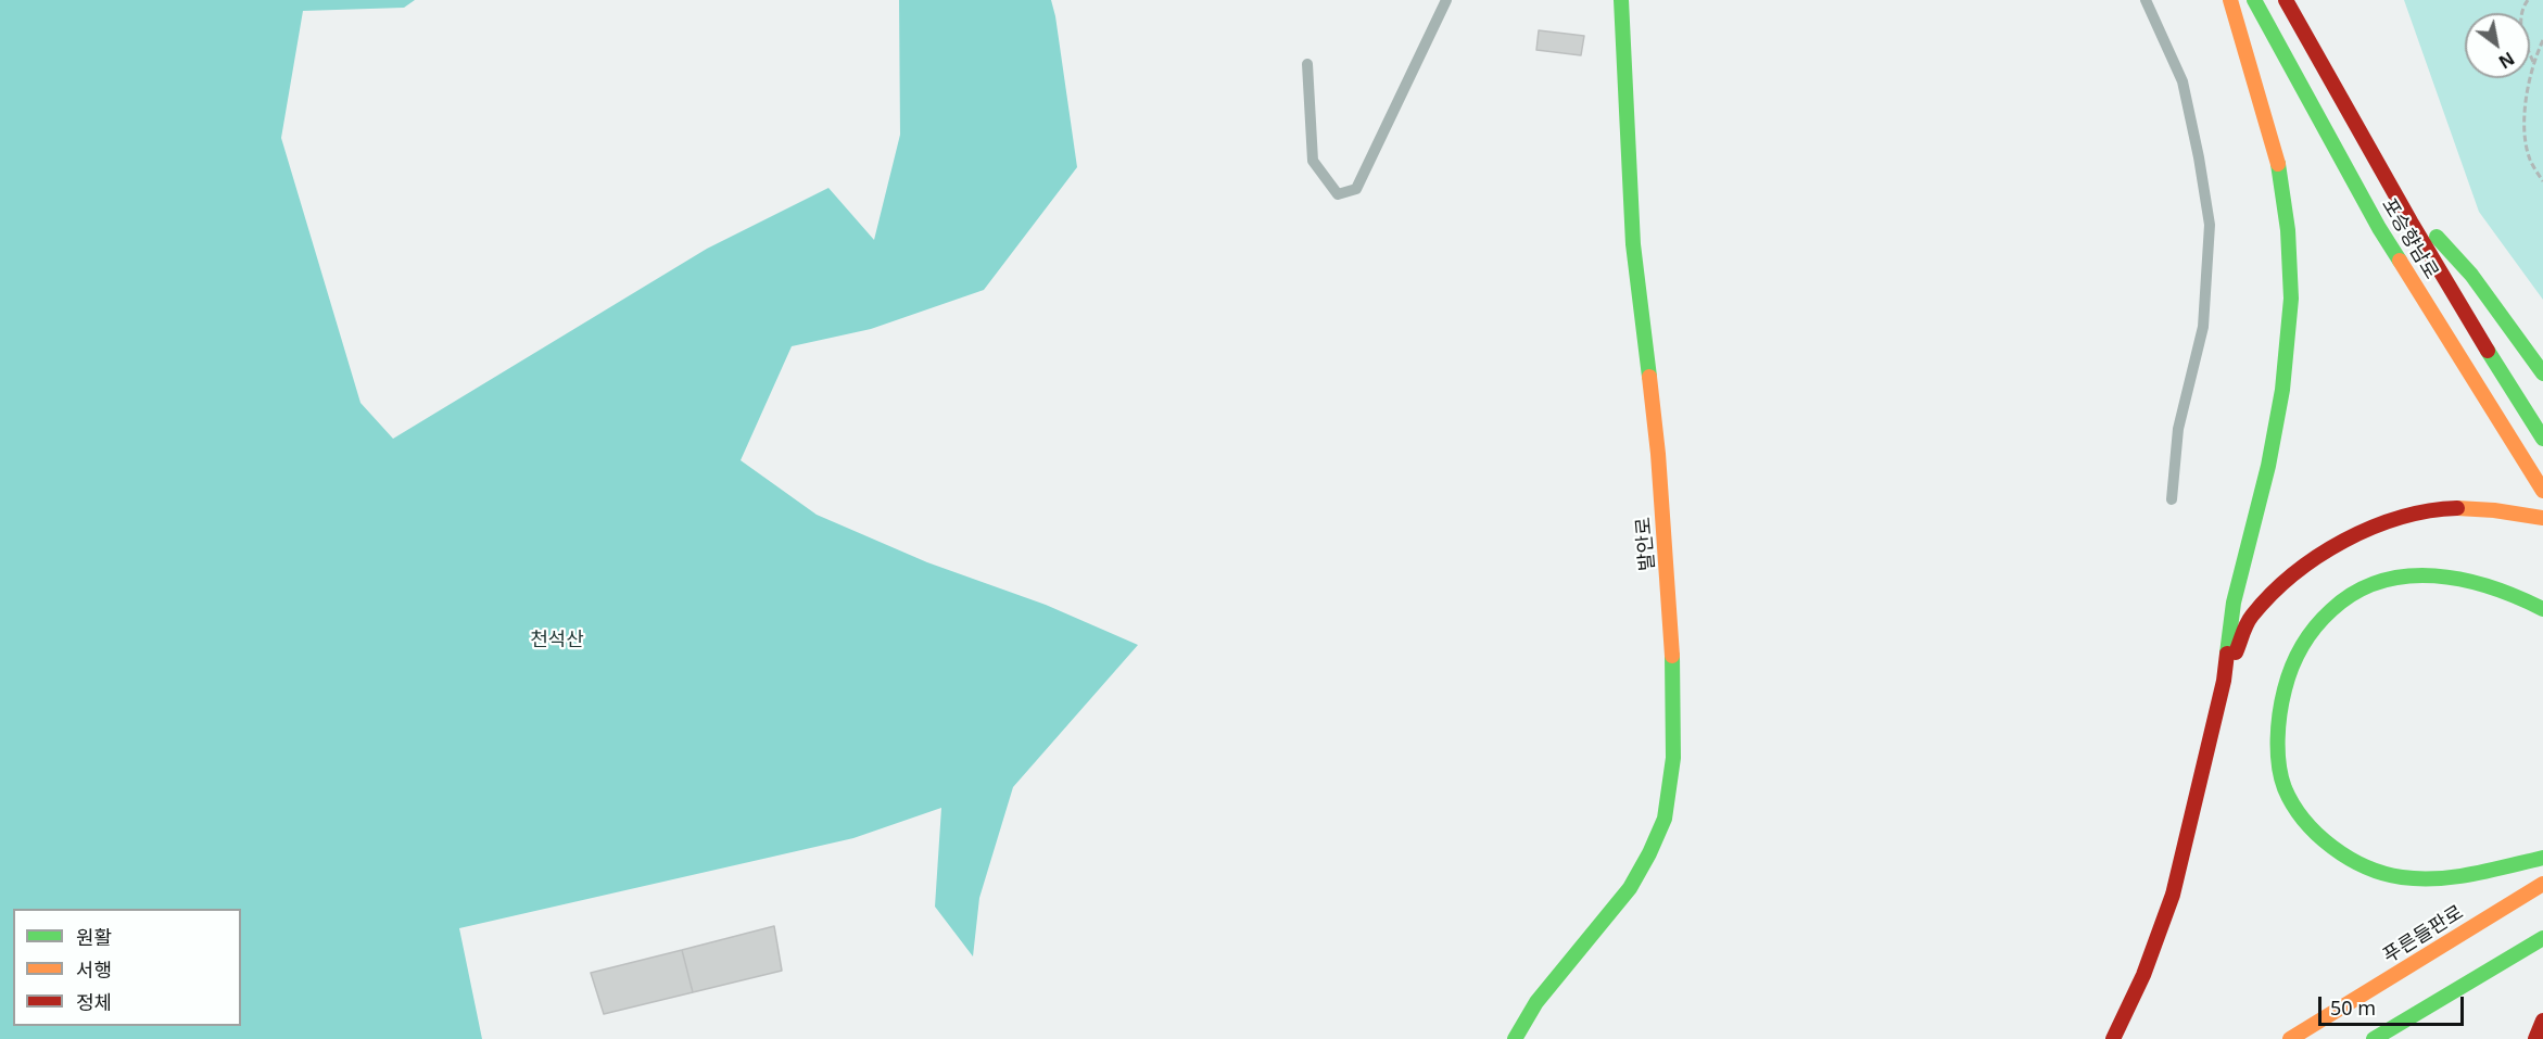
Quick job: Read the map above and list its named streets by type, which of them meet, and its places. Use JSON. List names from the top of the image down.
{
  "streets": {
    "main road": ["포승향남로", "발안로", "푸른들판로"]
  },
  "parks": ["천석산"],
  "legend": ["원활", "서행", "정체"],
  "scale_bar": "50 m",
  "north": "bottom right"
}
